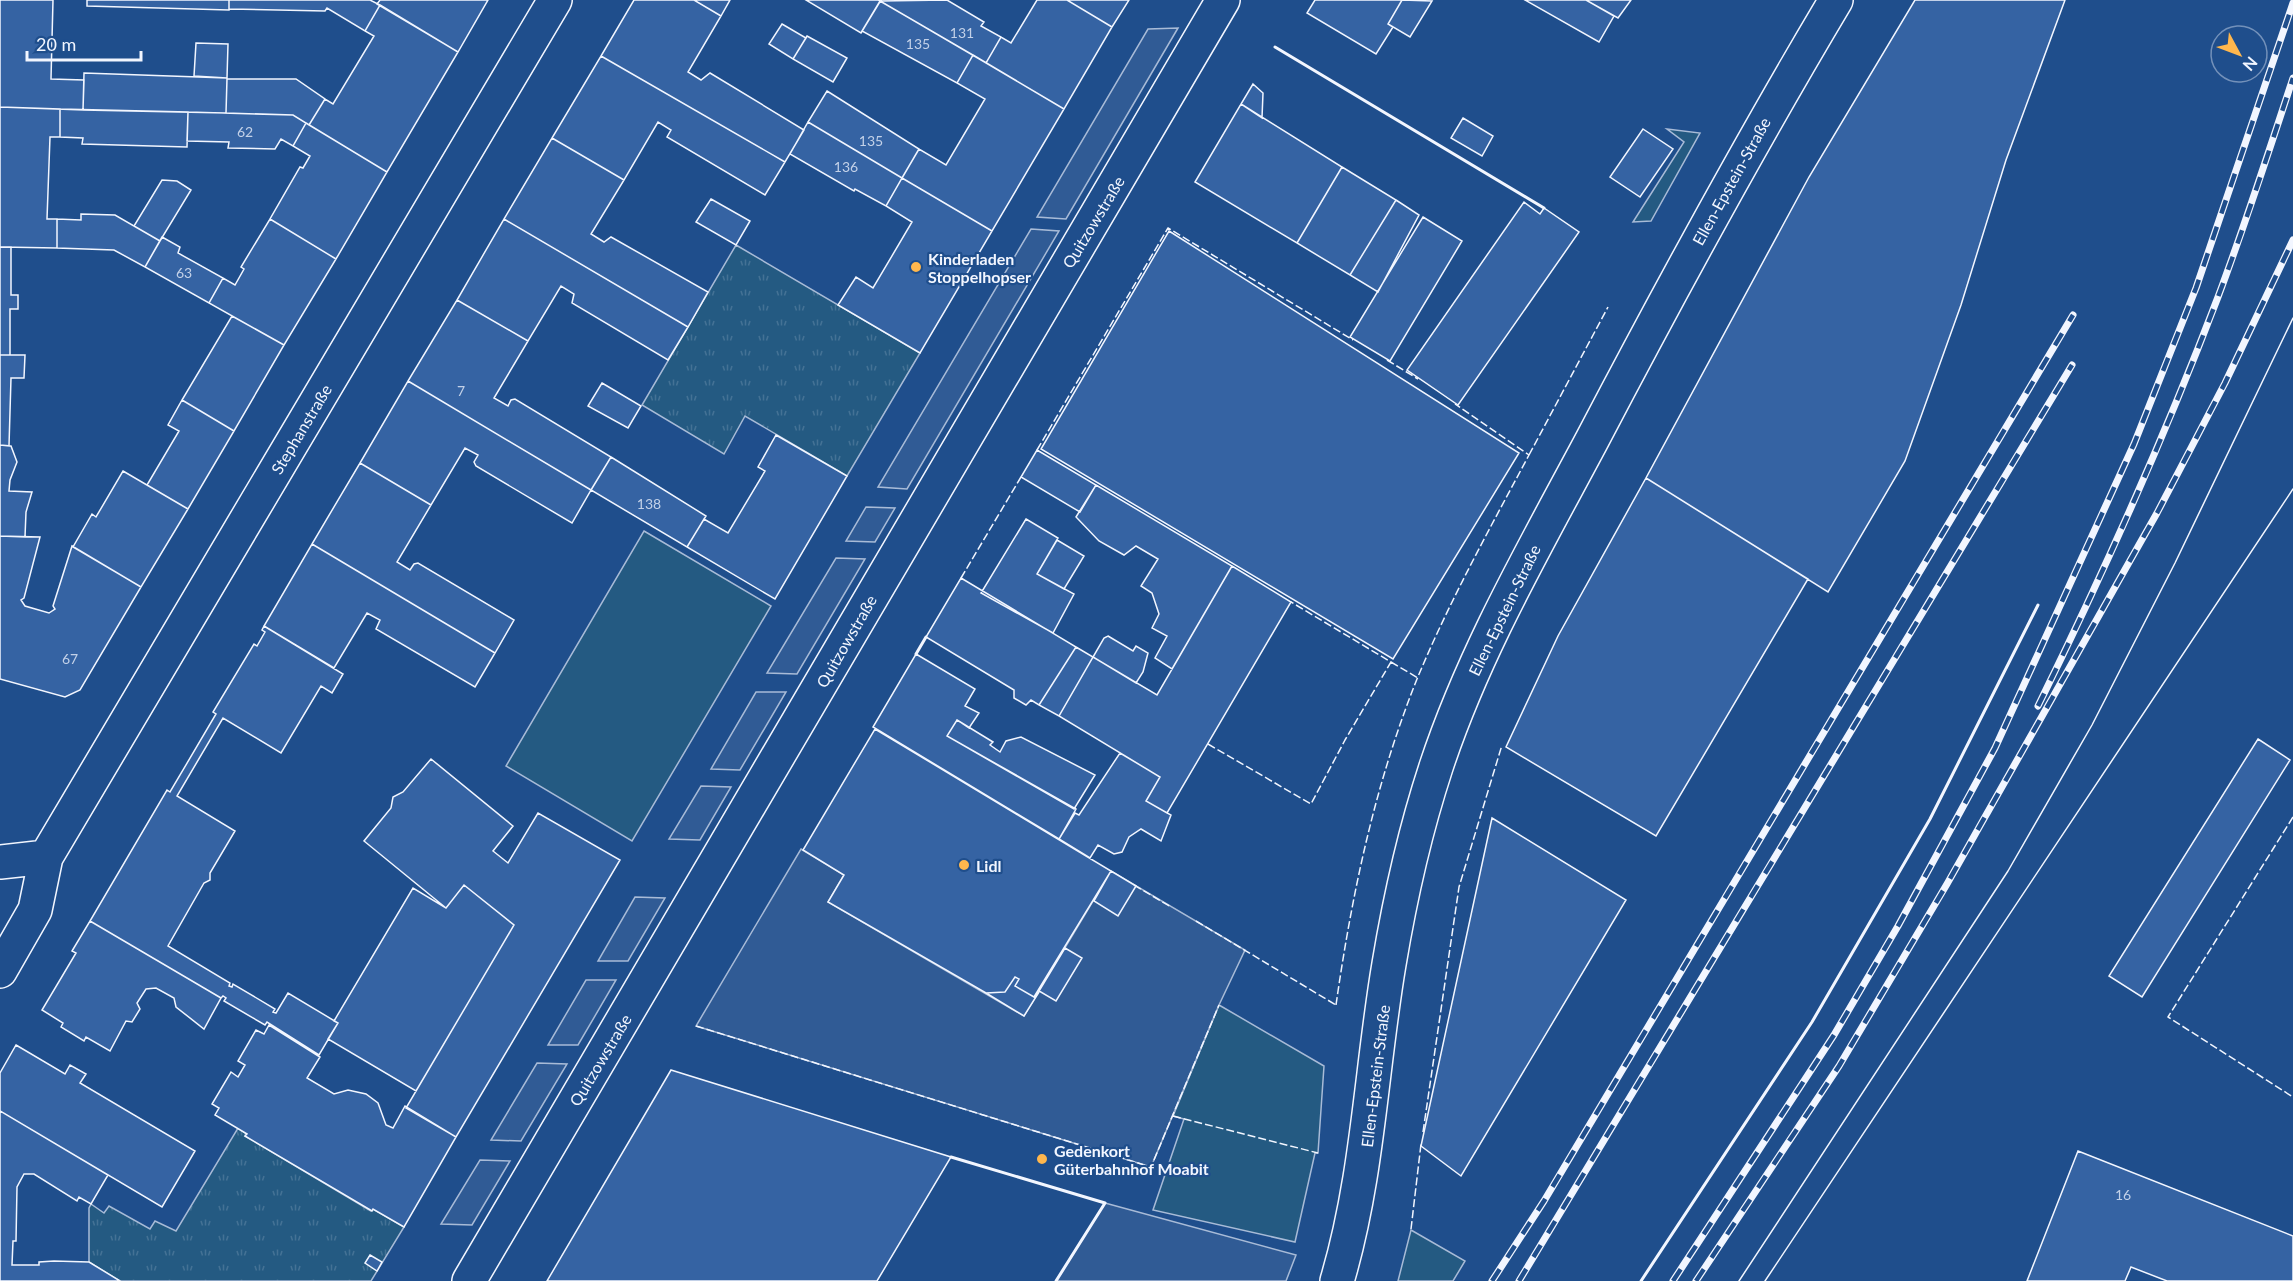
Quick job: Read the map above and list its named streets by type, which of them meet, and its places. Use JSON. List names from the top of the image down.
{
  "streets": {
    "street": ["Ellen-Epstein-Straße", "Quitzowstraße", "Stephanstraße"]
  },
  "places": ["Kinderladen Stoppelhopser", "Lidl", "Gedenkort Güterbahnhof Moabit"],
  "house_numbers": [
    "131",
    "135",
    "62",
    "135",
    "136",
    "63",
    "7",
    "138",
    "67",
    "16"
  ],
  "scale_bar": "20 m",
  "north": "bottom right"
}
